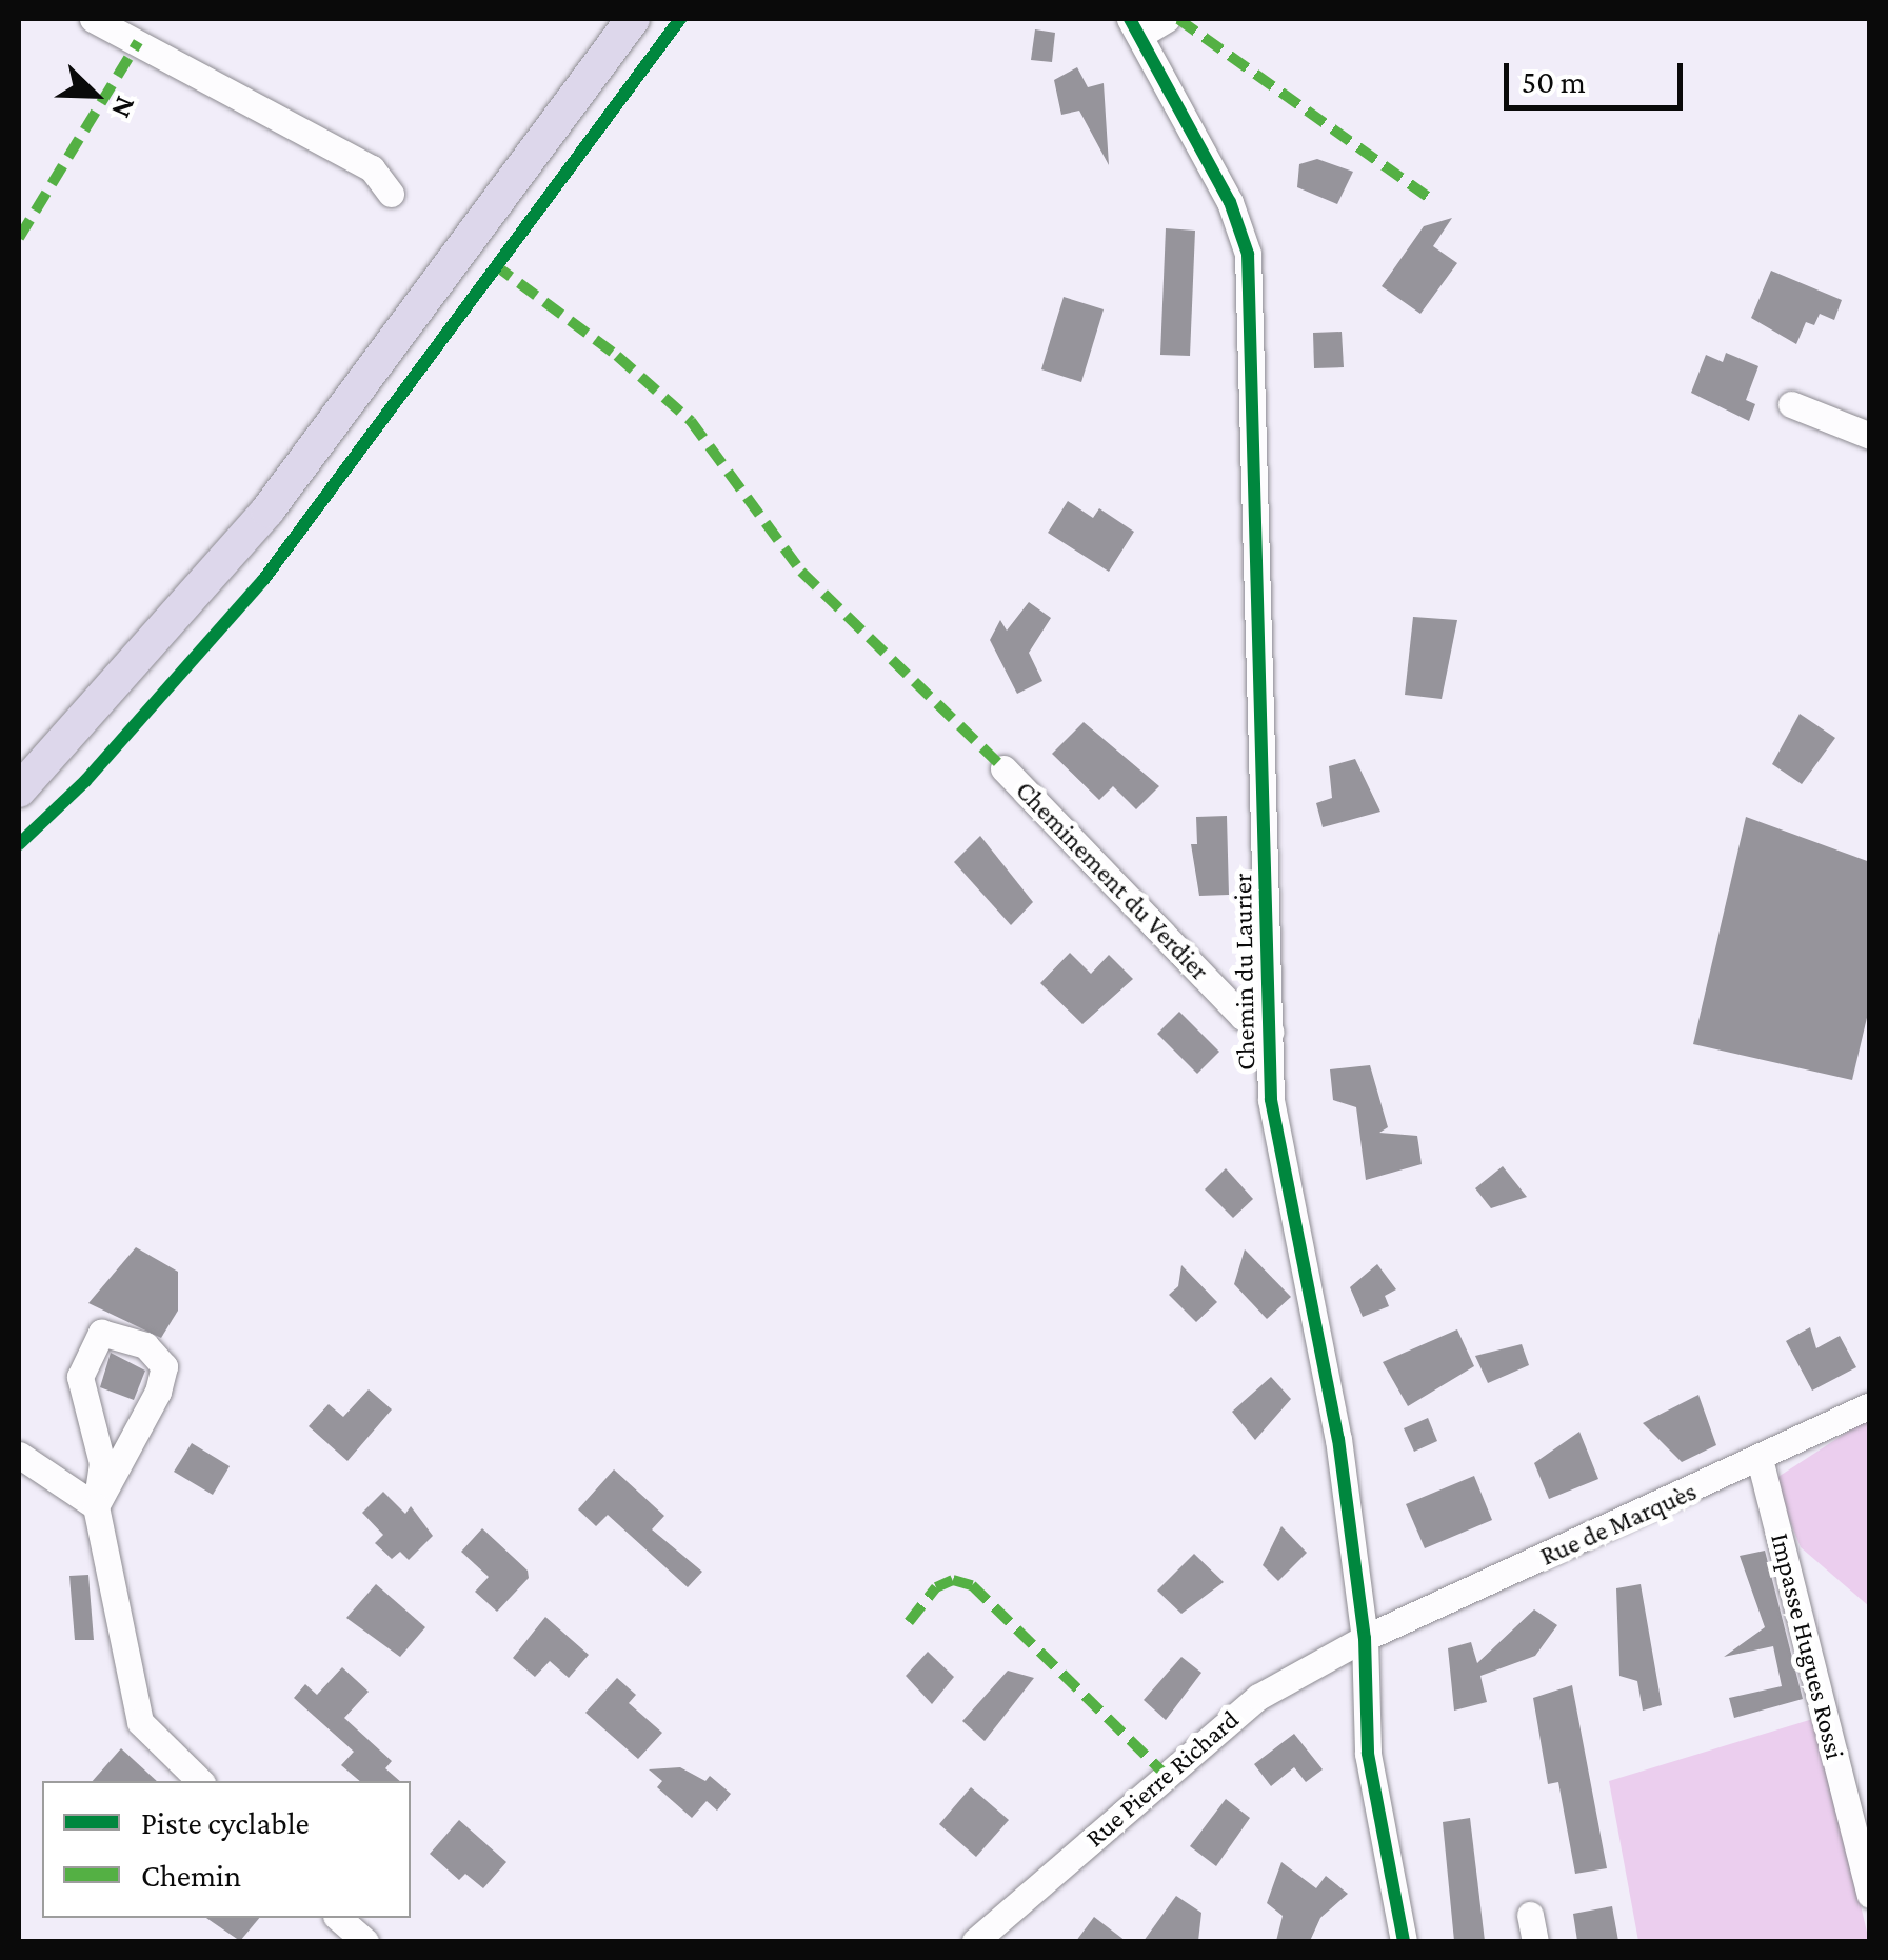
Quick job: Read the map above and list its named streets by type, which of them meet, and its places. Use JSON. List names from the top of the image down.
{
  "streets": {
    "street": [
      "Cheminement du Verdier",
      "Chemin du Laurier",
      "Rue de Marquès",
      "Impasse Hugues Rossi",
      "Rue Pierre Richard"
    ]
  },
  "crossings": [
    ["Cheminement du Verdier", "Chemin du Laurier"],
    ["Chemin du Laurier", "Rue de Marquès"],
    ["Chemin du Laurier", "Rue Pierre Richard"],
    ["Rue de Marquès", "Impasse Hugues Rossi"],
    ["Rue de Marquès", "Rue Pierre Richard"]
  ],
  "legend": ["Piste cyclable", "Chemin"],
  "scale_bar": "50 m",
  "north": "bottom right"
}
